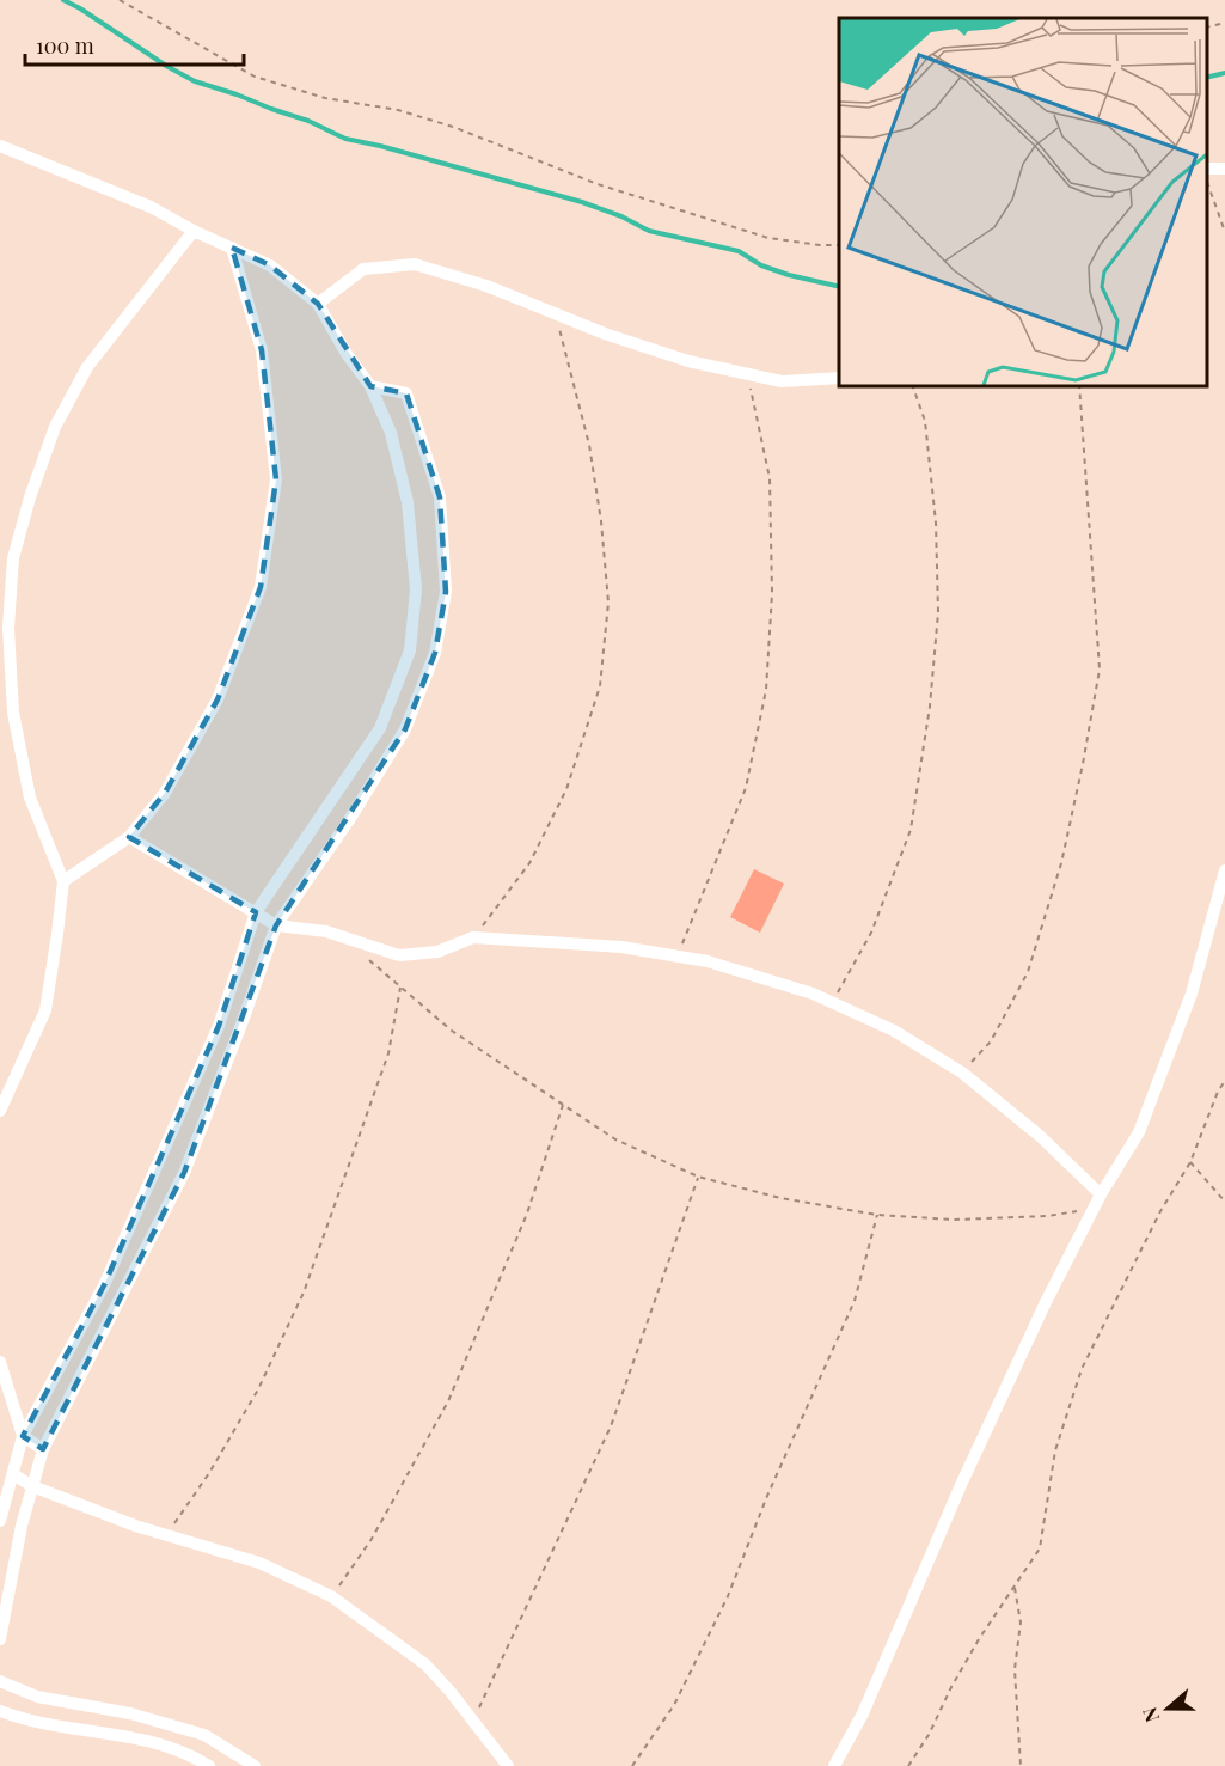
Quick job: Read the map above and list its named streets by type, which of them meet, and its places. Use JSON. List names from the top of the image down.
{
  "scale_bar": "100 m",
  "north": "left"
}
